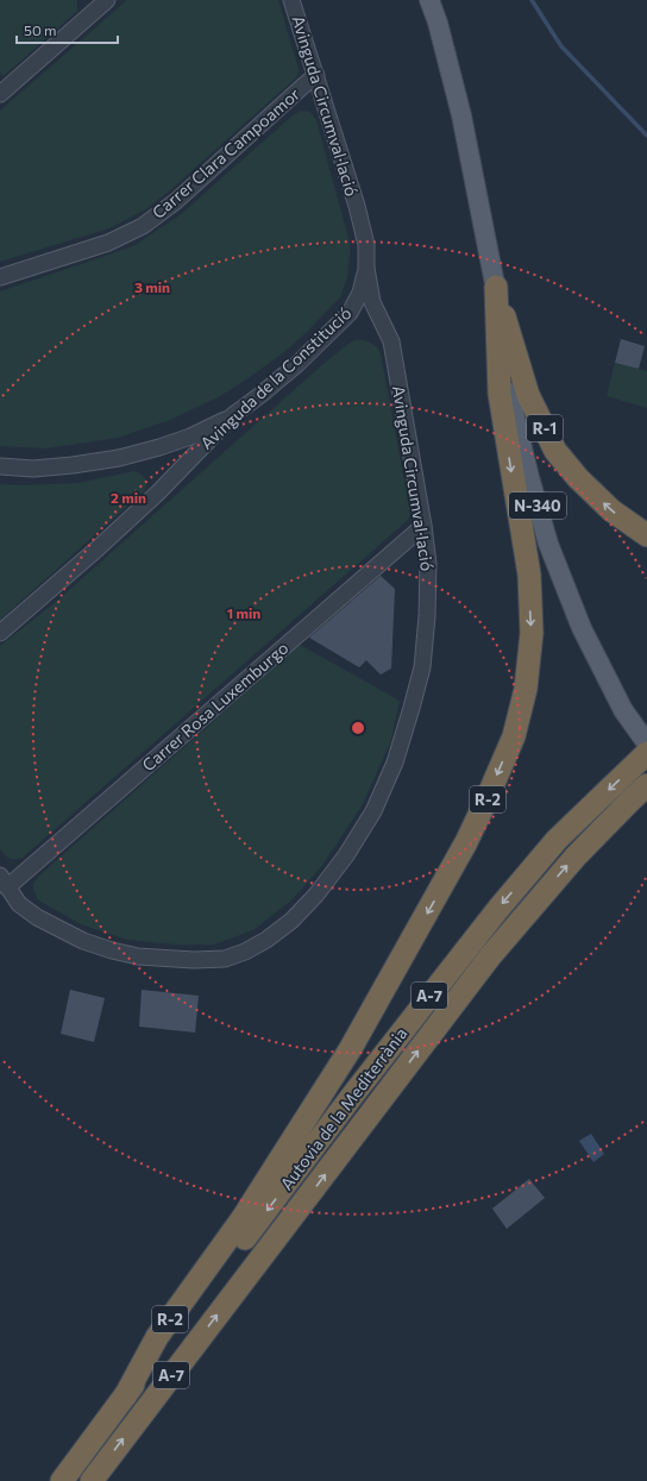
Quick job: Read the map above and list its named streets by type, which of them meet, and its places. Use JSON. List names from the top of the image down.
{
  "streets": {
    "highway": [
      "R-1",
      "R-2",
      "A-7",
      "Autovia de la Mediterrània"
    ],
    "main road": ["N-340"],
    "street": [
      "Avinguda Circumval·lació",
      "Carrer Clara Campoamor",
      "Avinguda de la Constitució",
      "Carrer Rosa Luxemburgo"
    ]
  },
  "crossings": [
    ["Avinguda Circumval·lació", "Carrer Clara Campoamor"],
    ["Avinguda Circumval·lació", "Avinguda de la Constitució"],
    ["Avinguda Circumval·lació", "Carrer Rosa Luxemburgo"],
    ["R-1", "N-340"],
    ["R-1", "R-2"],
    ["N-340", "R-2"],
    ["R-2", "Autovia de la Mediterrània"]
  ],
  "scale_bar": "50 m",
  "rings": ["3 min", "2 min", "1 min"]
}
